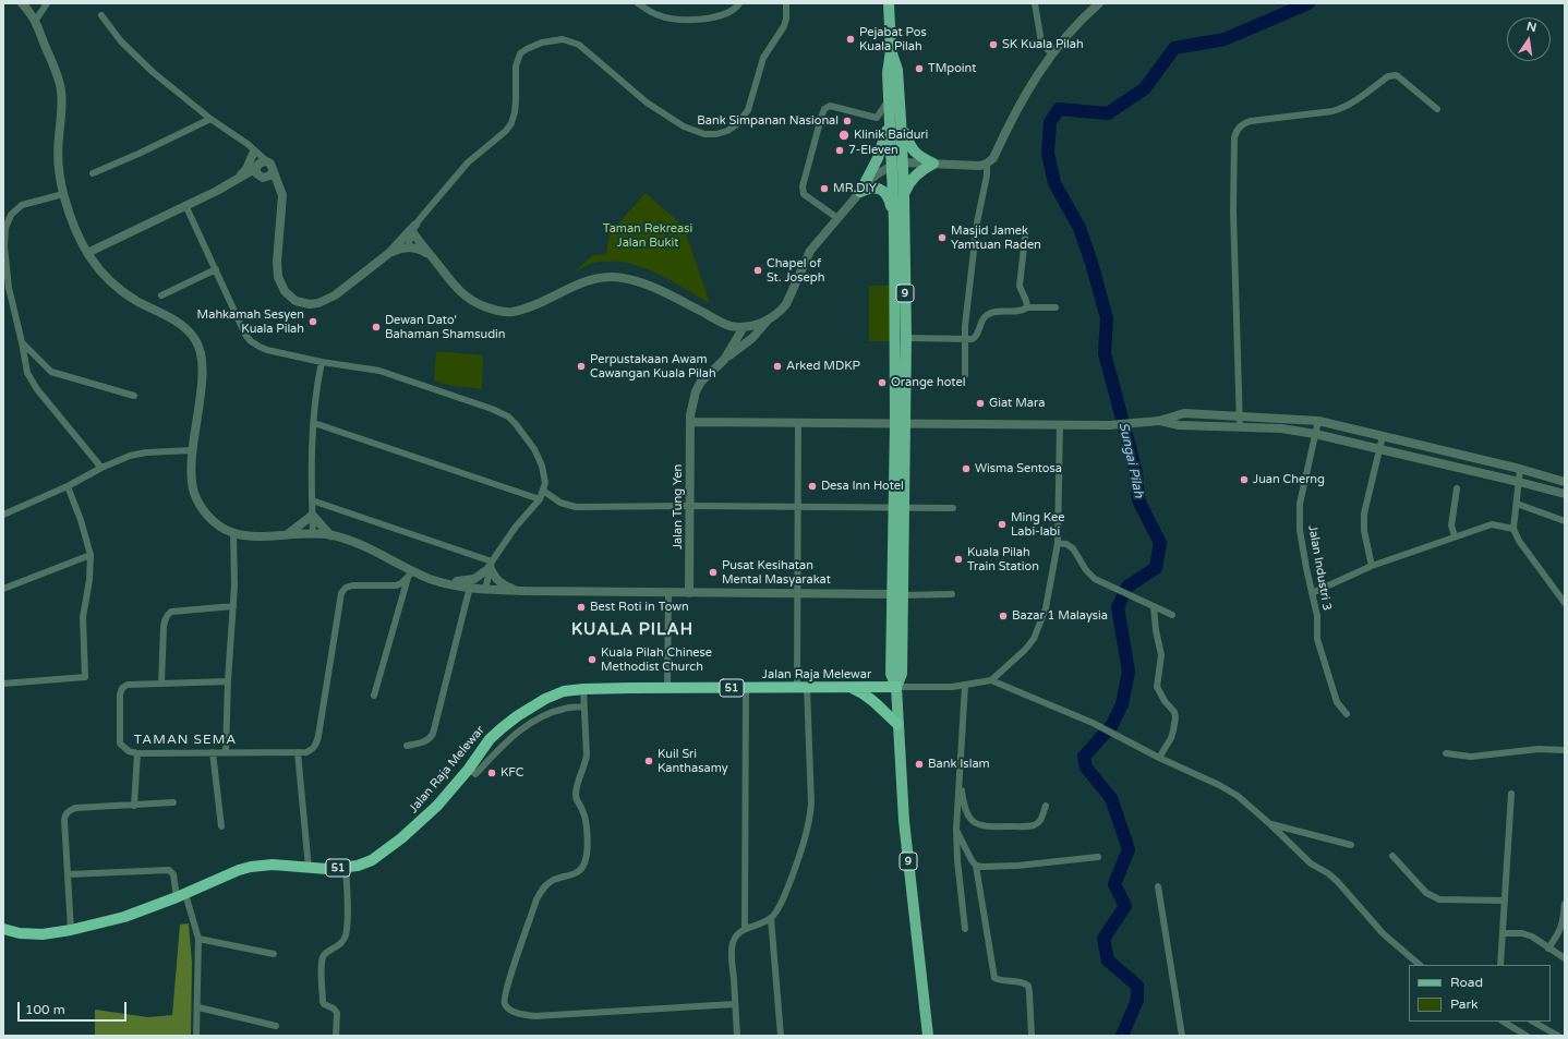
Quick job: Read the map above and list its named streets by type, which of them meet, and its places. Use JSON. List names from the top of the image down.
{
  "streets": {
    "highway": ["Jalan Raja Melewar", "51"],
    "main road": ["9"],
    "street": ["Jalan Tung Yen", "Jalan Industri 3"]
  },
  "crossings": [
    ["9", "Jalan Raja Melewar"]
  ],
  "districts": ["KUALA PILAH", "TAMAN SEMA"],
  "water": ["Sungai Pilah"],
  "parks": ["Taman Rekreasi Jalan Bukit"],
  "places": [
    "Pejabat Pos Kuala Pilah",
    "SK Kuala Pilah",
    "TMpoint",
    "Bank Simpanan Nasional",
    "Klinik Baiduri",
    "7-Eleven",
    "MR.DIY",
    "Masjid Jamek Yamtuan Raden",
    "Chapel of St. Joseph",
    "Mahkamah Sesyen Kuala Pilah",
    "Dewan Dato' Bahaman Shamsudin",
    "Perpustakaan Awam Cawangan Kuala Pilah",
    "Arked MDKP",
    "Orange hotel",
    "Giat Mara",
    "Wisma Sentosa",
    "Juan Cherng",
    "Desa Inn Hotel",
    "Ming Kee Labi-labi",
    "Kuala Pilah Train Station",
    "Pusat Kesihatan Mental Masyarakat",
    "Best Roti in Town",
    "Bazar 1 Malaysia",
    "Kuala Pilah Chinese Methodist Church",
    "Kuil Sri Kanthasamy",
    "Bank Islam",
    "KFC"
  ],
  "legend": ["Road", "Park"],
  "scale_bar": "100 m",
  "north": "top"
}
